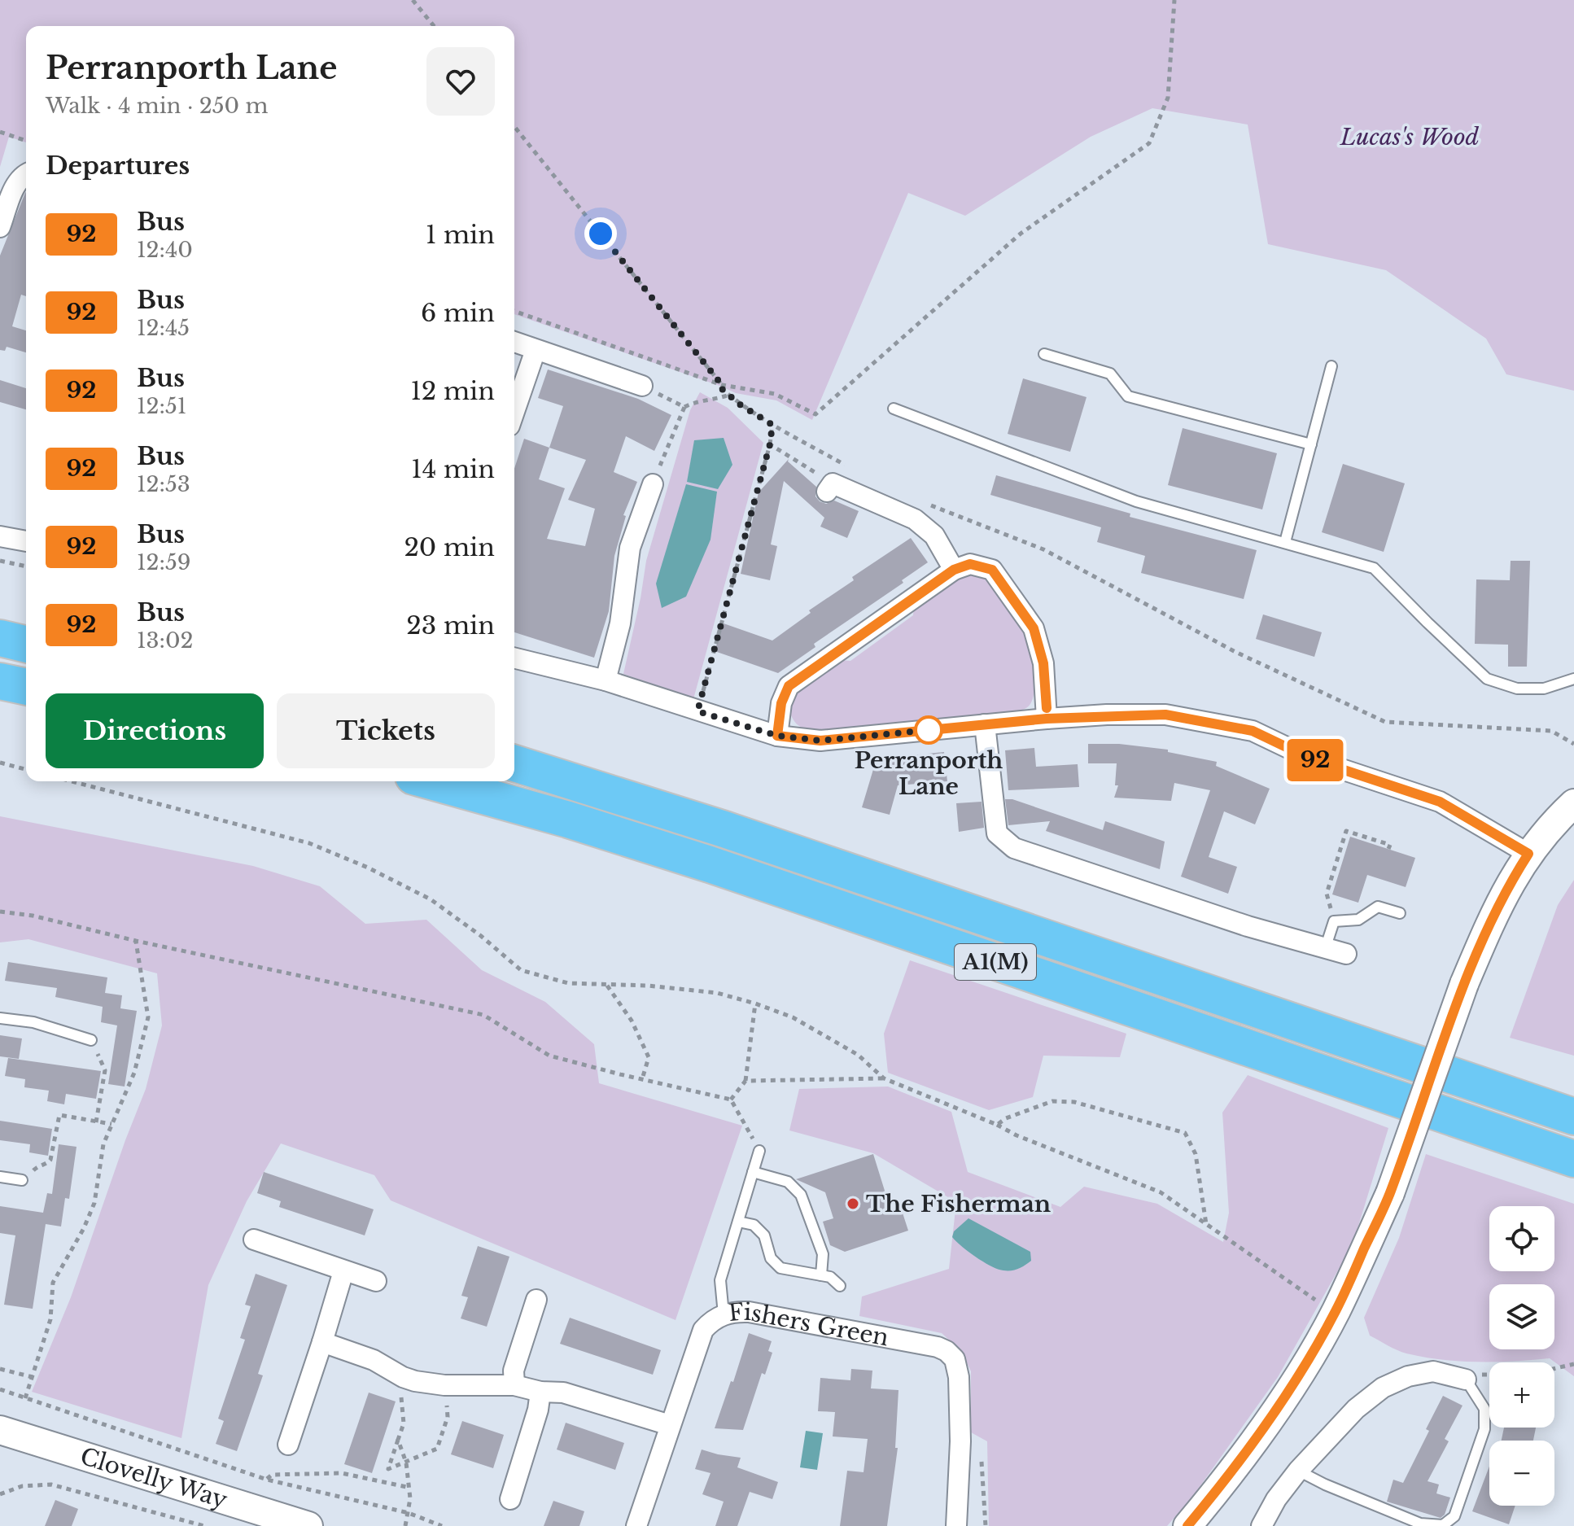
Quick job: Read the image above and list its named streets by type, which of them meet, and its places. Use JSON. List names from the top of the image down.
{
  "streets": {
    "highway": ["A1(M)"],
    "street": ["Fishers Green", "Clovelly Way"]
  },
  "parks": ["Lucas's Wood"],
  "places": ["Perranporth Lane", "The Fisherman"],
  "lines": ["bus line 92"],
  "page": {
    "on_map": "92",
    "heading": [
      ["Perranporth Lane", "Walk · 4 min · 250 m"],
      "Departures"
    ],
    "list": [
      {
        "mark": "92",
        "name": "Bus",
        "note": "12:40",
        "value": "1 min"
      },
      {
        "mark": "92",
        "name": "Bus",
        "note": "12:45",
        "value": "6 min"
      },
      {
        "mark": "92",
        "name": "Bus",
        "note": "12:51",
        "value": "12 min"
      },
      {
        "mark": "92",
        "name": "Bus",
        "note": "12:53",
        "value": "14 min"
      },
      {
        "mark": "92",
        "name": "Bus",
        "note": "12:59",
        "value": "20 min"
      },
      {
        "mark": "92",
        "name": "Bus",
        "note": "13:02",
        "value": "23 min"
      }
    ],
    "buttons": ["Directions", "Tickets"],
    "map_buttons": ["+", "−"]
  }
}
